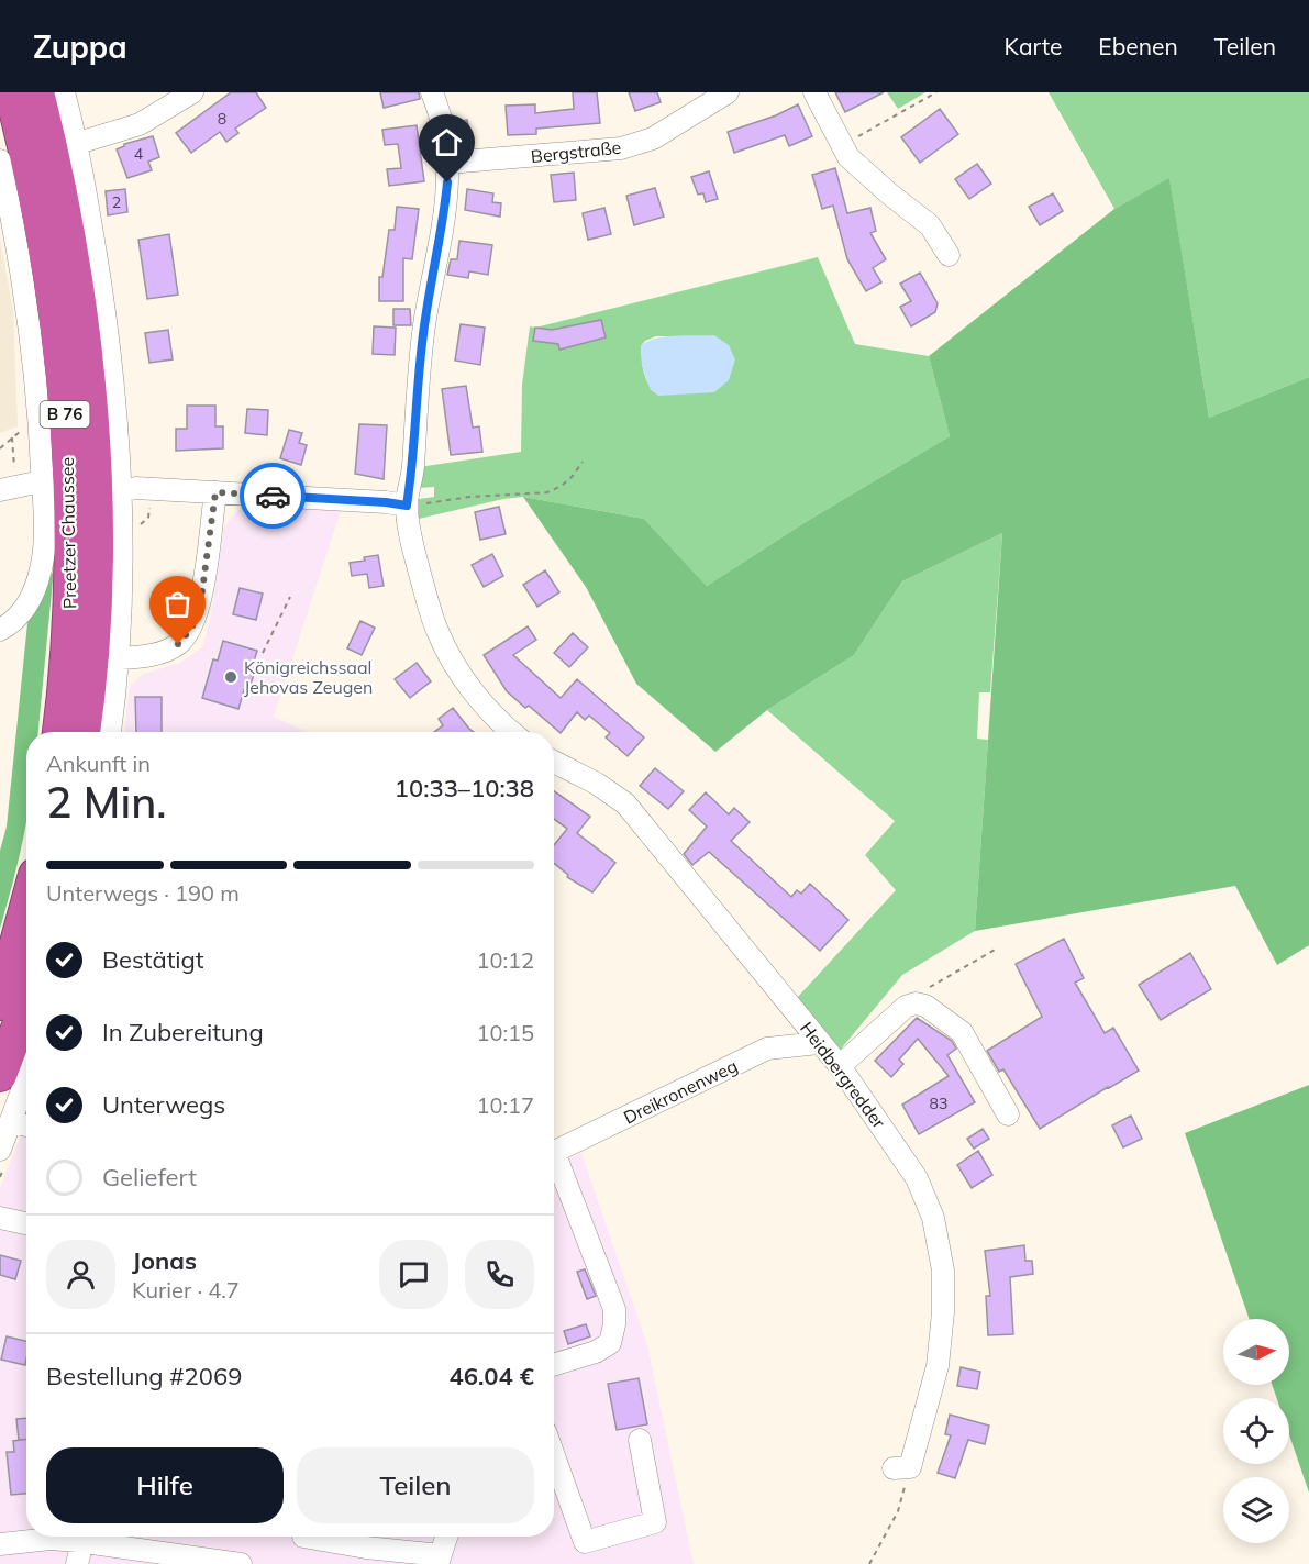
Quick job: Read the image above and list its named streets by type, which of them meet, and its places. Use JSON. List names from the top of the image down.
{
  "streets": {
    "highway": ["B 76", "Preetzer Chaussee"],
    "street": ["Bergstraße", "Heidbergredder", "Dreikronenweg"]
  },
  "crossings": [
    ["Heidbergredder", "Dreikronenweg"]
  ],
  "places": ["Königreichssaal Jehovas Zeugen"],
  "house_numbers": [
    "8",
    "4",
    "2",
    "83"
  ],
  "north": "right",
  "page": {
    "header": "Zuppa",
    "nav": ["Karte", "Ebenen", "Teilen"],
    "heading": ["2 Min.", "Ankunft in", "10:33–10:38"],
    "panel": [
      "Jonas",
      "Kurier · 4.7",
      "Bestellung #2069",
      "46.04 €"
    ],
    "bar": "Unterwegs · 190 m",
    "list": [
      ["Bestätigt", "10:12"],
      ["In Zubereitung", "10:15"],
      ["Unterwegs", "10:17"],
      "Geliefert"
    ],
    "buttons": ["Hilfe", "Teilen"]
  }
}
